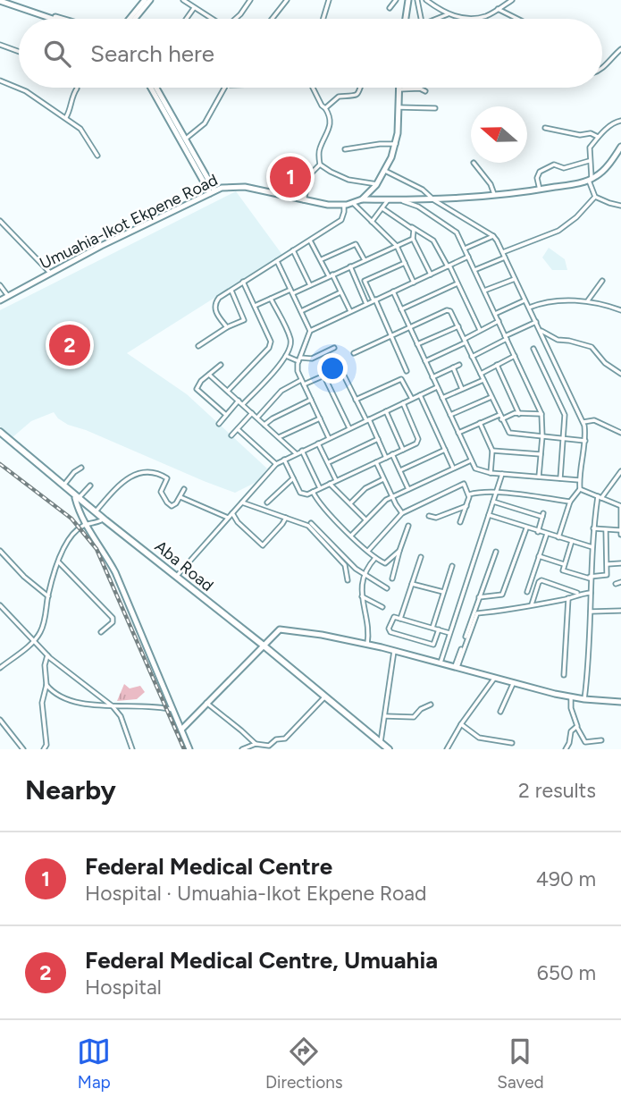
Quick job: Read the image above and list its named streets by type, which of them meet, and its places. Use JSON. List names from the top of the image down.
{
  "streets": {
    "main road": ["Aba Road"],
    "street": ["Umuahia-Ikot Ekpene Road"]
  },
  "north": "left",
  "page": {
    "search": "Search here",
    "pins": ["1", "2"],
    "heading": ["Nearby", "2 results"],
    "list": [
      {
        "mark": "1",
        "name": "Federal Medical Centre",
        "note": "Hospital · Umuahia-Ikot Ekpene Road",
        "value": "490 m"
      },
      {
        "mark": "2",
        "name": "Federal Medical Centre, Umuahia",
        "note": "Hospital",
        "value": "650 m"
      }
    ],
    "nav": ["Map", "Directions", "Saved"]
  }
}
